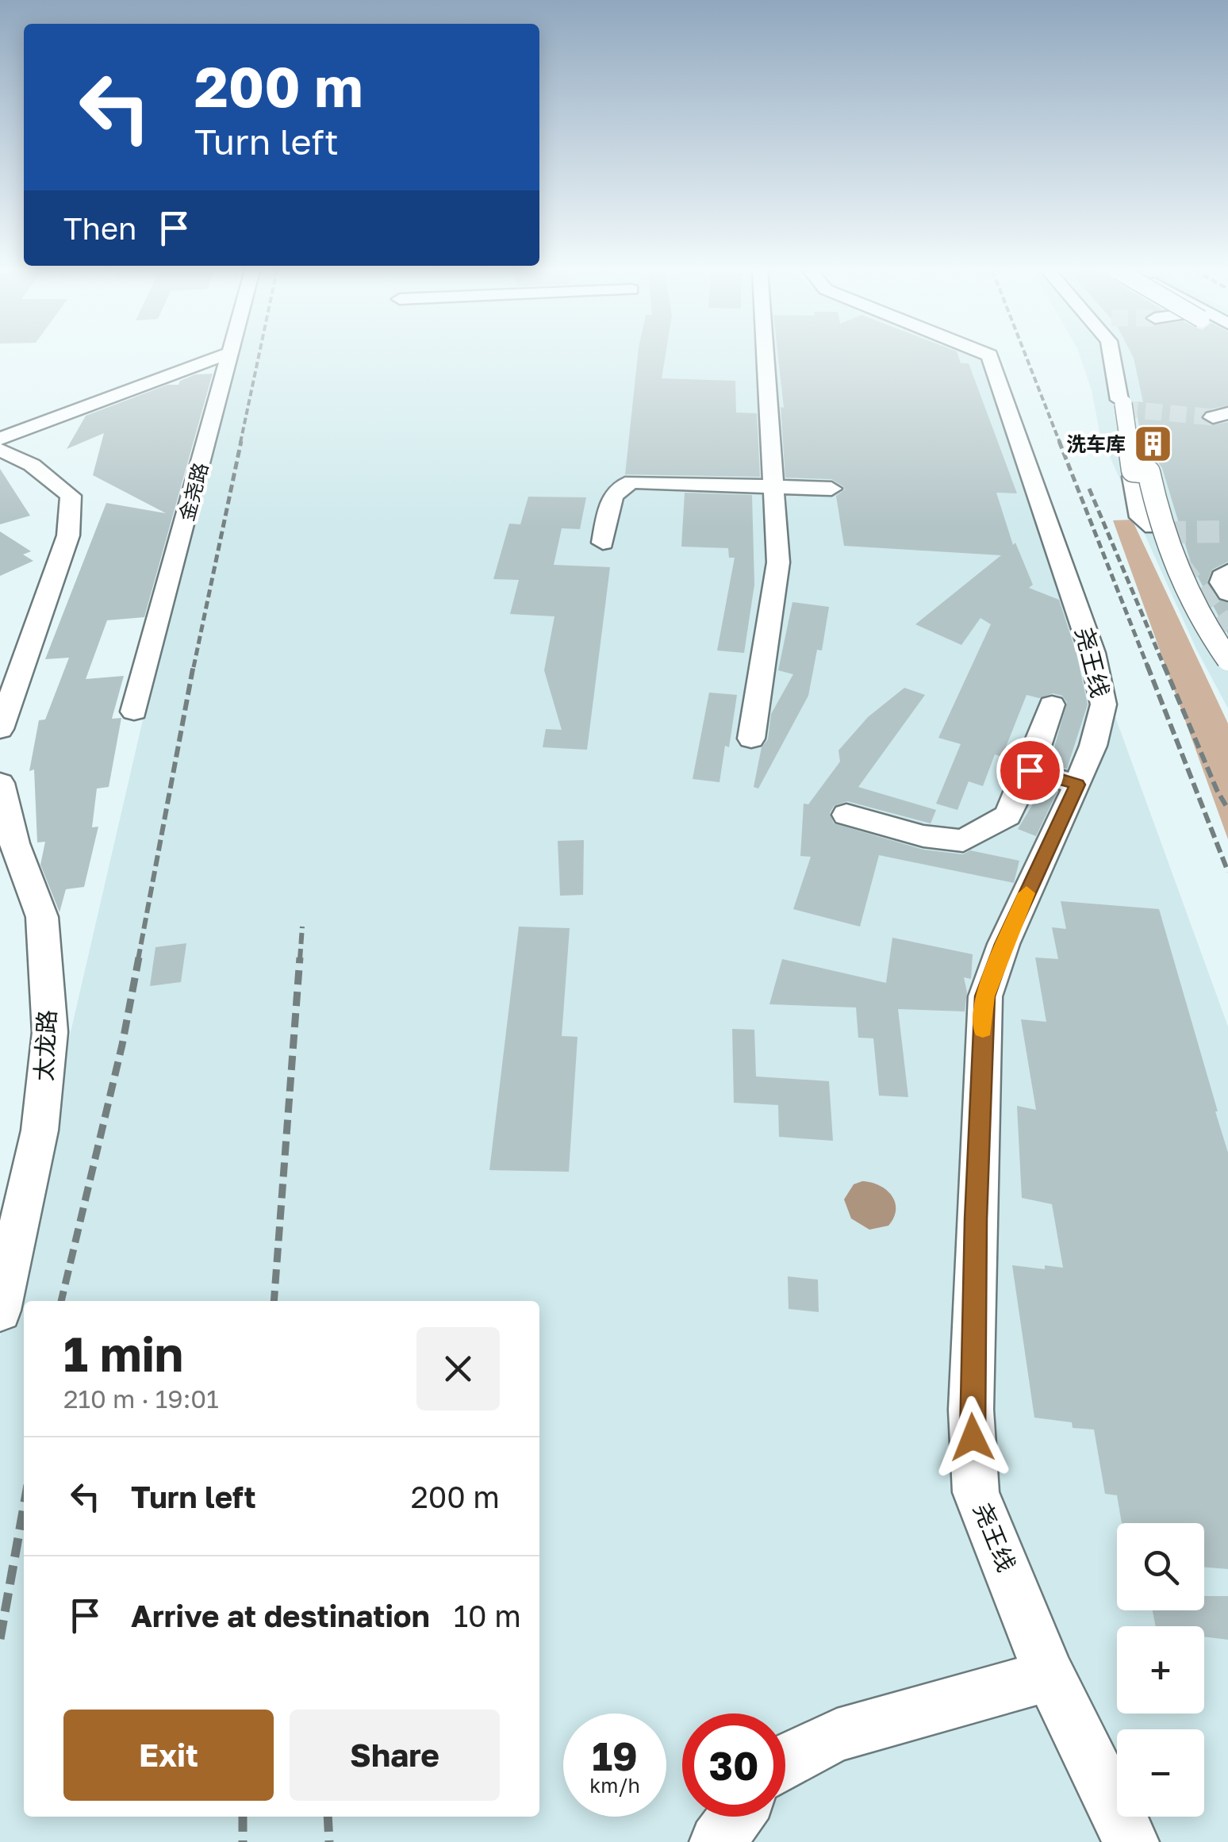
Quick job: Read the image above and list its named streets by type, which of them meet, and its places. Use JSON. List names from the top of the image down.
{
  "streets": {
    "street": ["金尧路", "尧王线", "太龙路"]
  },
  "places": {
    "building": ["洗车库"]
  },
  "page": {
    "turn": ["200 m", "Turn left"],
    "then": "Then",
    "heading": ["1 min", "210 m · 19:01"],
    "list": [
      {
        "name": "Turn left",
        "value": "200 m"
      },
      {
        "name": "Arrive at destination",
        "value": "10 m"
      }
    ],
    "map_buttons": ["+", "−"],
    "buttons": ["Exit", "Share"],
    "speed": "19 km/h",
    "limit": "30"
  }
}
